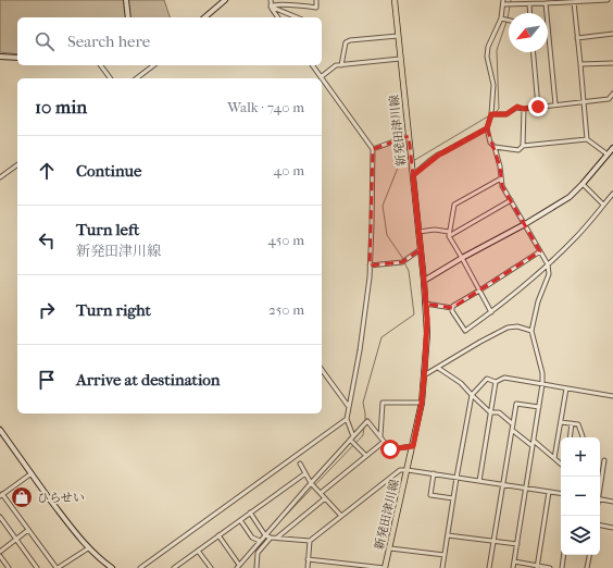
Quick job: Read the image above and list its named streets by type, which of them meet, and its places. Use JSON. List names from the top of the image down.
{
  "streets": {
    "main road": ["新発田津川線"]
  },
  "places": {
    "shop": ["ひらせい"]
  },
  "north": "bottom left",
  "page": {
    "search": "Search here",
    "heading": ["10 min", "Walk · 740 m"],
    "list": [
      ["Continue", "40 m"],
      ["Turn left", "新発田津川線", "450 m"],
      ["Turn right", "250 m"],
      "Arrive at destination"
    ],
    "map_buttons": ["+", "−"]
  }
}
